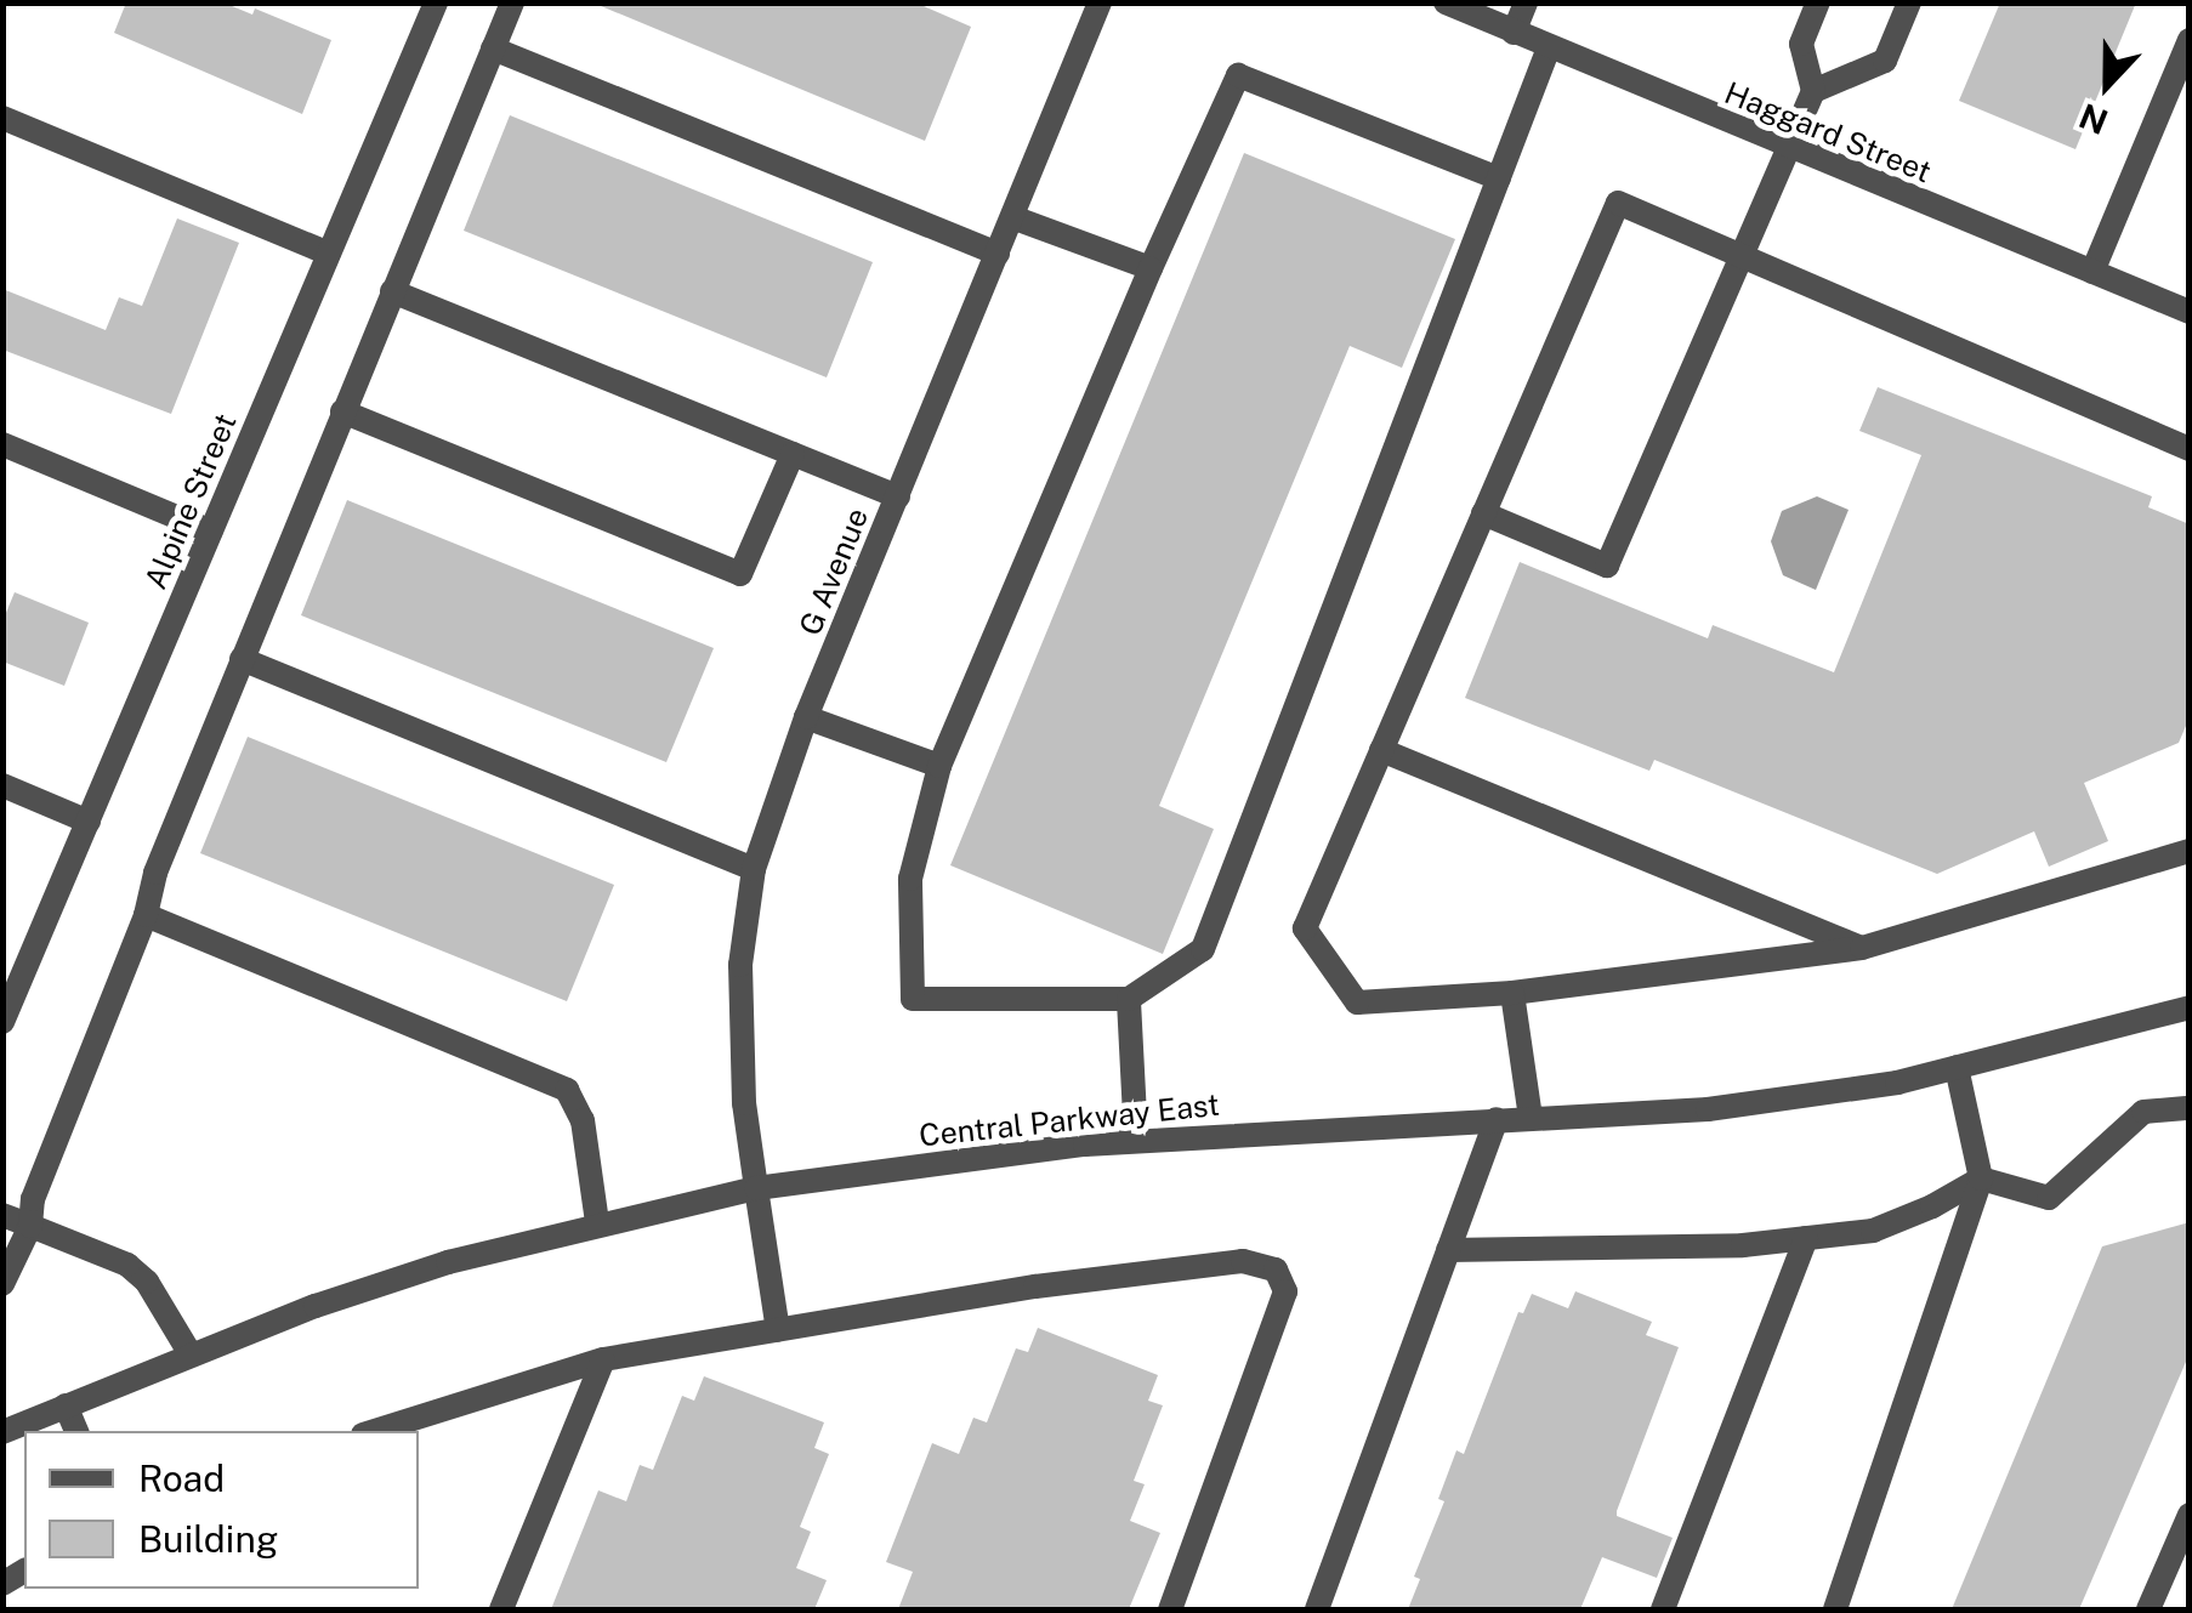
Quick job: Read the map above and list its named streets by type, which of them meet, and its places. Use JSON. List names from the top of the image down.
{
  "streets": {
    "street": [
      "Haggard Street",
      "Alpine Street",
      "G Avenue",
      "Central Parkway East"
    ]
  },
  "crossings": [
    ["G Avenue", "Central Parkway East"]
  ],
  "legend": ["Road", "Building"],
  "north": "bottom"
}
